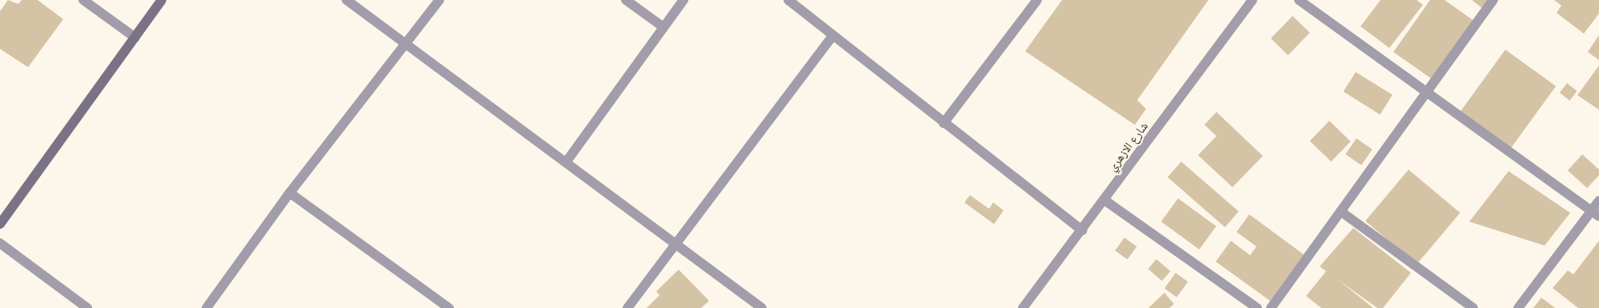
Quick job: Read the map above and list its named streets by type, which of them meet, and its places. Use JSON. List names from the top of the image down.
{
  "streets": {
    "street": ["شارع الازهري"]
  }
}
